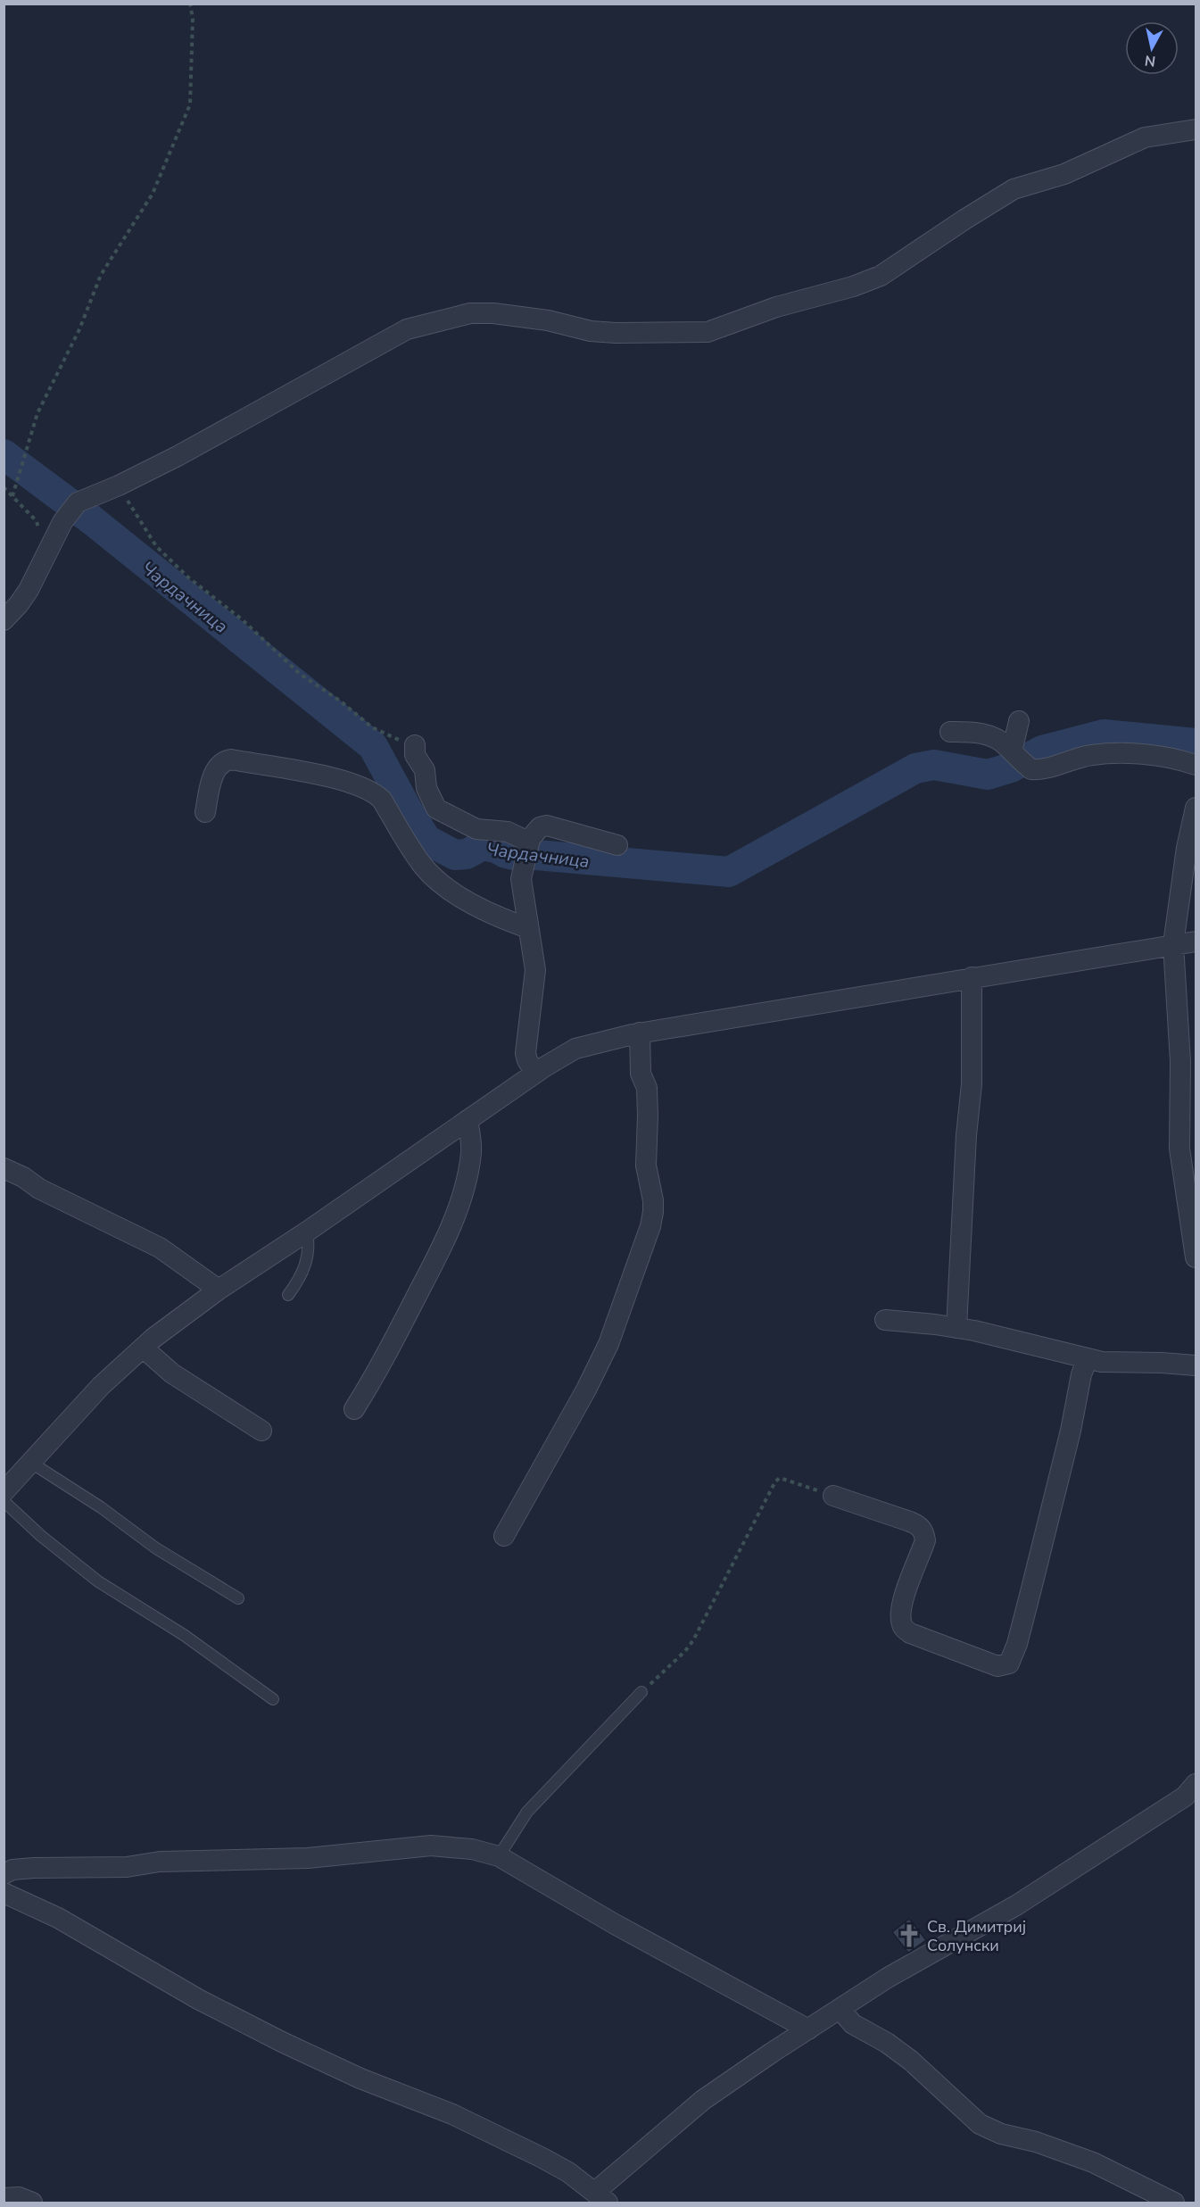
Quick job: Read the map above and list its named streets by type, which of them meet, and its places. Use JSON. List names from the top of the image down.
{
  "water": ["Чардачница"],
  "places": {
    "church": ["Св. Димитриј Солунски"]
  },
  "north": "bottom"
}
